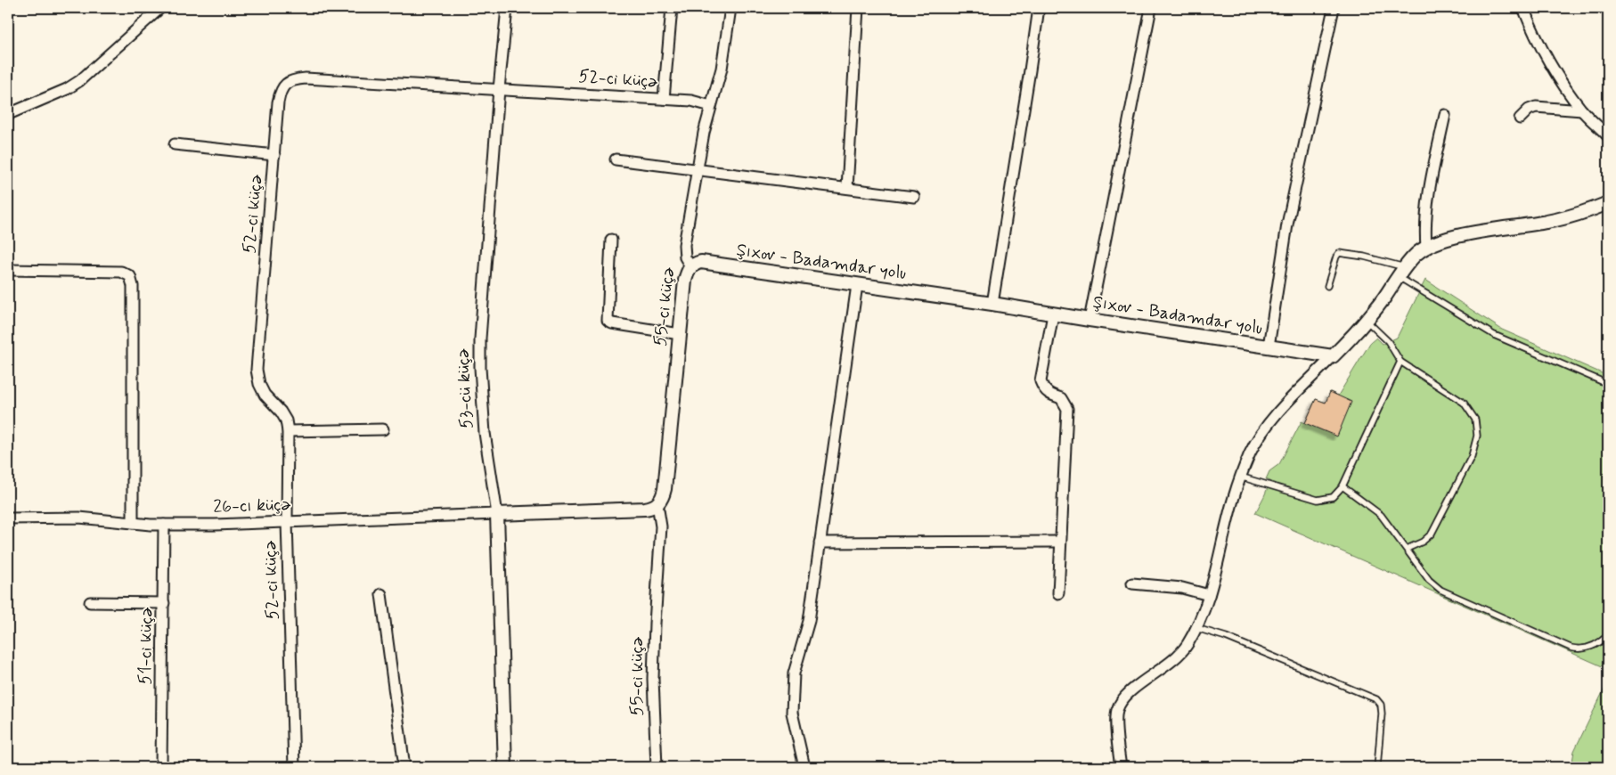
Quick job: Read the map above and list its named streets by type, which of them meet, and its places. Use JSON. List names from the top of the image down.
{
  "streets": {
    "street": [
      "52-ci küçə",
      "Şıxov - Badamdar yolu",
      "55-ci küçə",
      "53-cü küçə",
      "26-cı küçə",
      "51-ci küçə"
    ]
  },
  "crossings": [
    ["52-ci küçə", "55-ci küçə"],
    ["52-ci küçə", "53-cü küçə"],
    ["52-ci küçə", "26-cı küçə"],
    ["Şıxov - Badamdar yolu", "55-ci küçə"],
    ["53-cü küçə", "26-cı küçə"],
    ["26-cı küçə", "51-ci küçə"]
  ]
}
